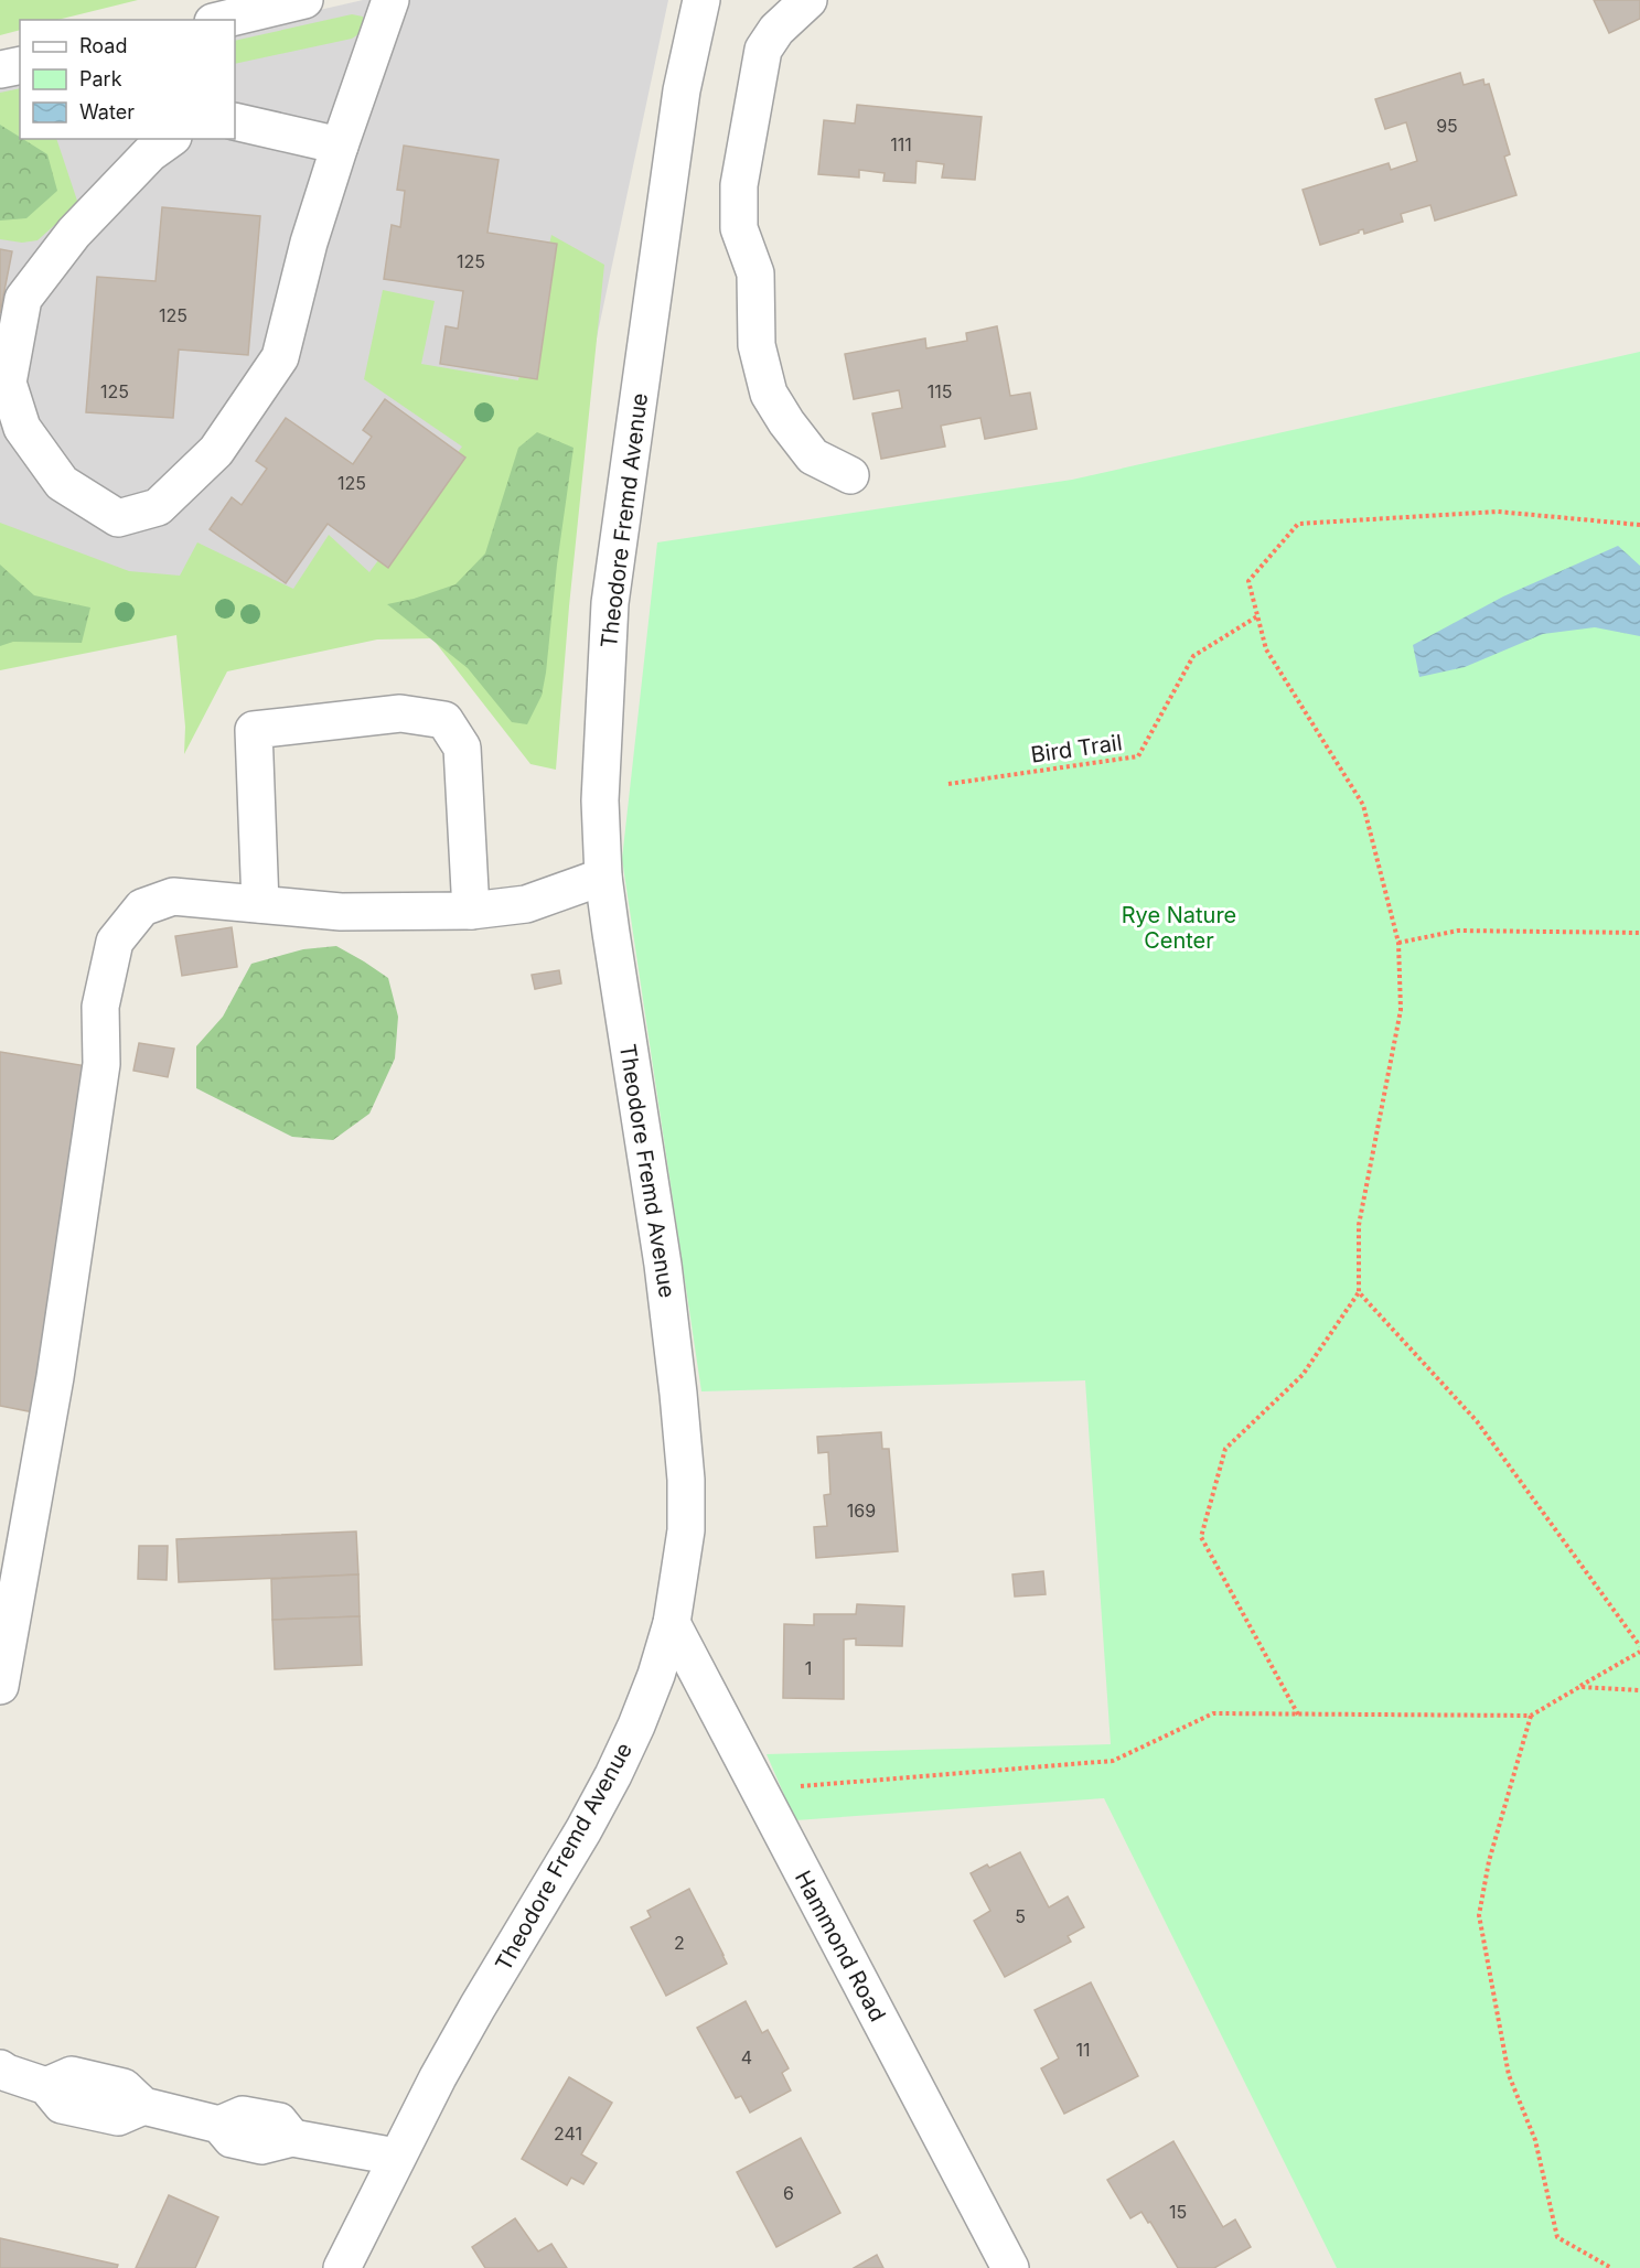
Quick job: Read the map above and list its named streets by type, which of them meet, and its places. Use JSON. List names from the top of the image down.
{
  "streets": {
    "street": ["Theodore Fremd Avenue", "Hammond Road"],
    "path": ["Bird Trail"]
  },
  "crossings": [
    ["Theodore Fremd Avenue", "Hammond Road"]
  ],
  "parks": ["Rye Nature Center"],
  "house_numbers": [
    "95",
    "111",
    "125",
    "125",
    "125",
    "115",
    "125",
    "169",
    "1",
    "5",
    "2",
    "11",
    "4",
    "241",
    "6",
    "15"
  ],
  "legend": ["Road", "Park", "Water"]
}
